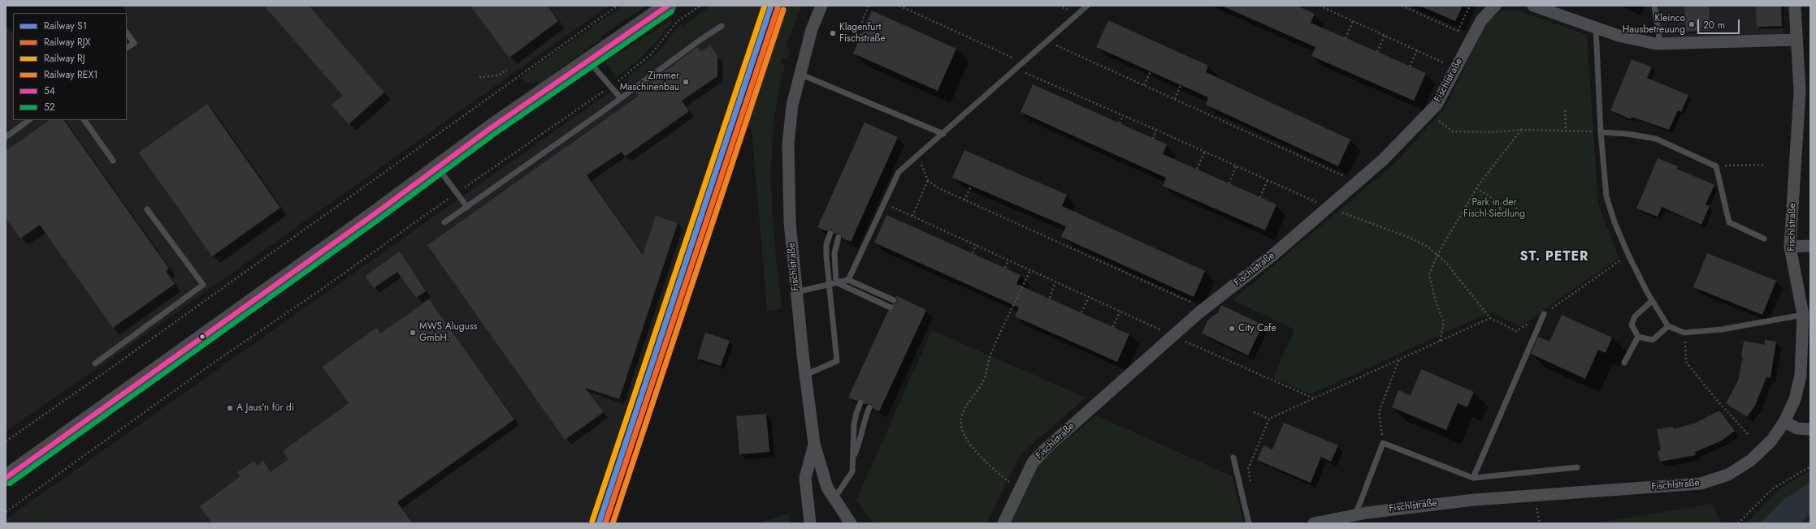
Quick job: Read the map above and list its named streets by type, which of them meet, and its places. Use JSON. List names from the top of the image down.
{
  "streets": {
    "street": ["Fischlstraße"]
  },
  "districts": ["ST. PETER"],
  "parks": ["Park in der Fischl-Siedlung"],
  "places": [
    "Kleinco Hausbetreuung",
    "Klagenfurt Fischstraße",
    "Zimmer Maschinenbau",
    "City Cafe",
    "MWS Aluguss GmbH.",
    "A Jaus'n für di"
  ],
  "lines": [
    "rail line S1",
    "rail line RJ",
    "transit line 54",
    "rail line RJX",
    "rail line REX1",
    "transit line 52"
  ],
  "legend": [
    "Railway S1",
    "Railway RJX",
    "Railway RJ",
    "Railway REX1",
    "54",
    "52"
  ],
  "scale_bar": "20 m"
}
